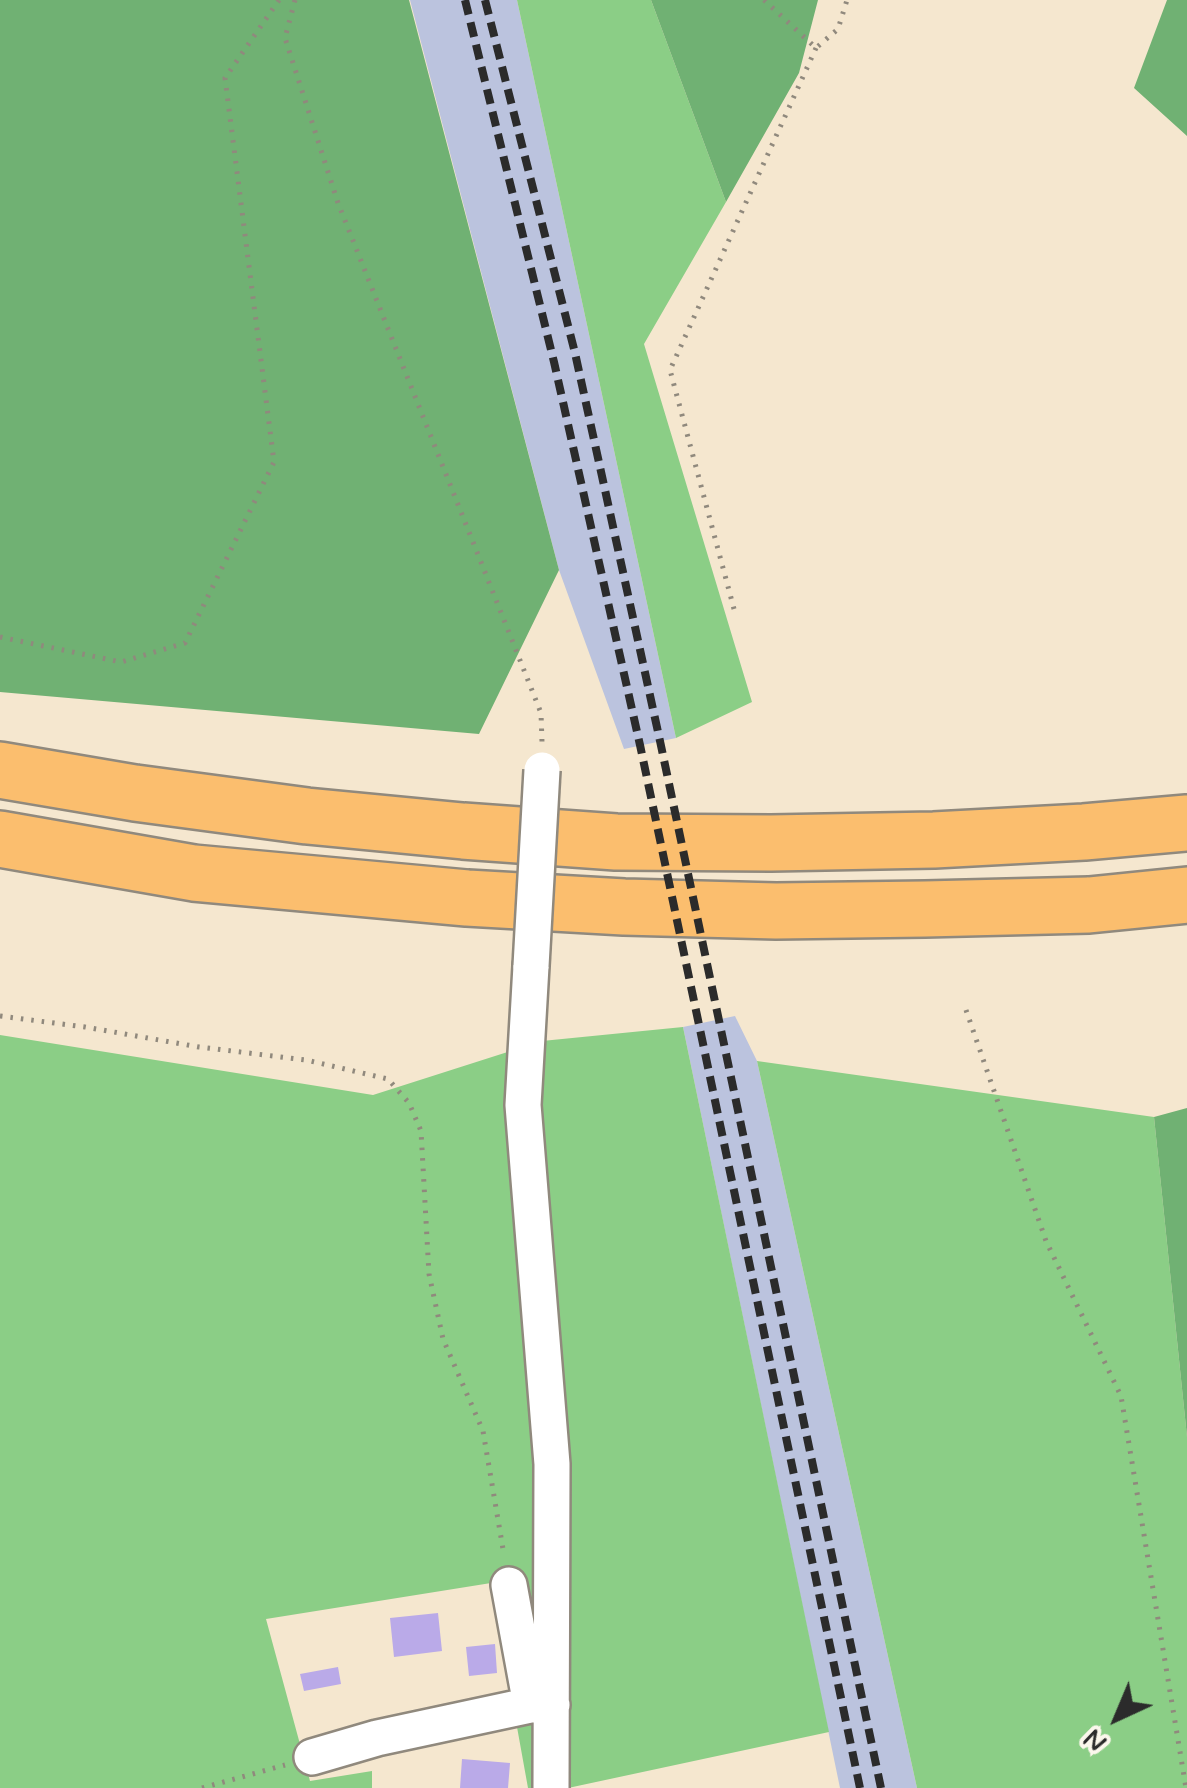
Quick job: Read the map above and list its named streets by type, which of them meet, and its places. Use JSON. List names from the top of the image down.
{
  "north": "bottom left"
}
